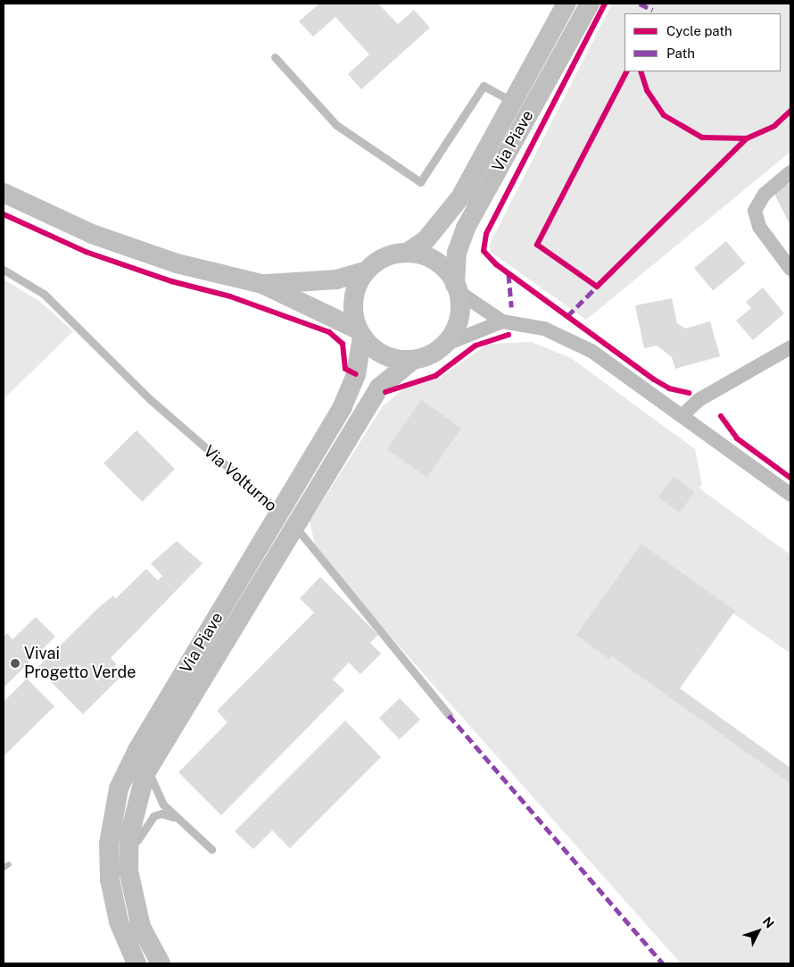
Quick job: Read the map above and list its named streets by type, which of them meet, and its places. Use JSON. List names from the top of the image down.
{
  "streets": {
    "street": ["Via Piave"],
    "lane": ["Via Volturno"]
  },
  "crossings": [
    ["Via Piave", "Via Volturno"]
  ],
  "places": ["Vivai Progetto Verde"],
  "legend": ["Cycle path", "Path"],
  "north": "top right"
}
